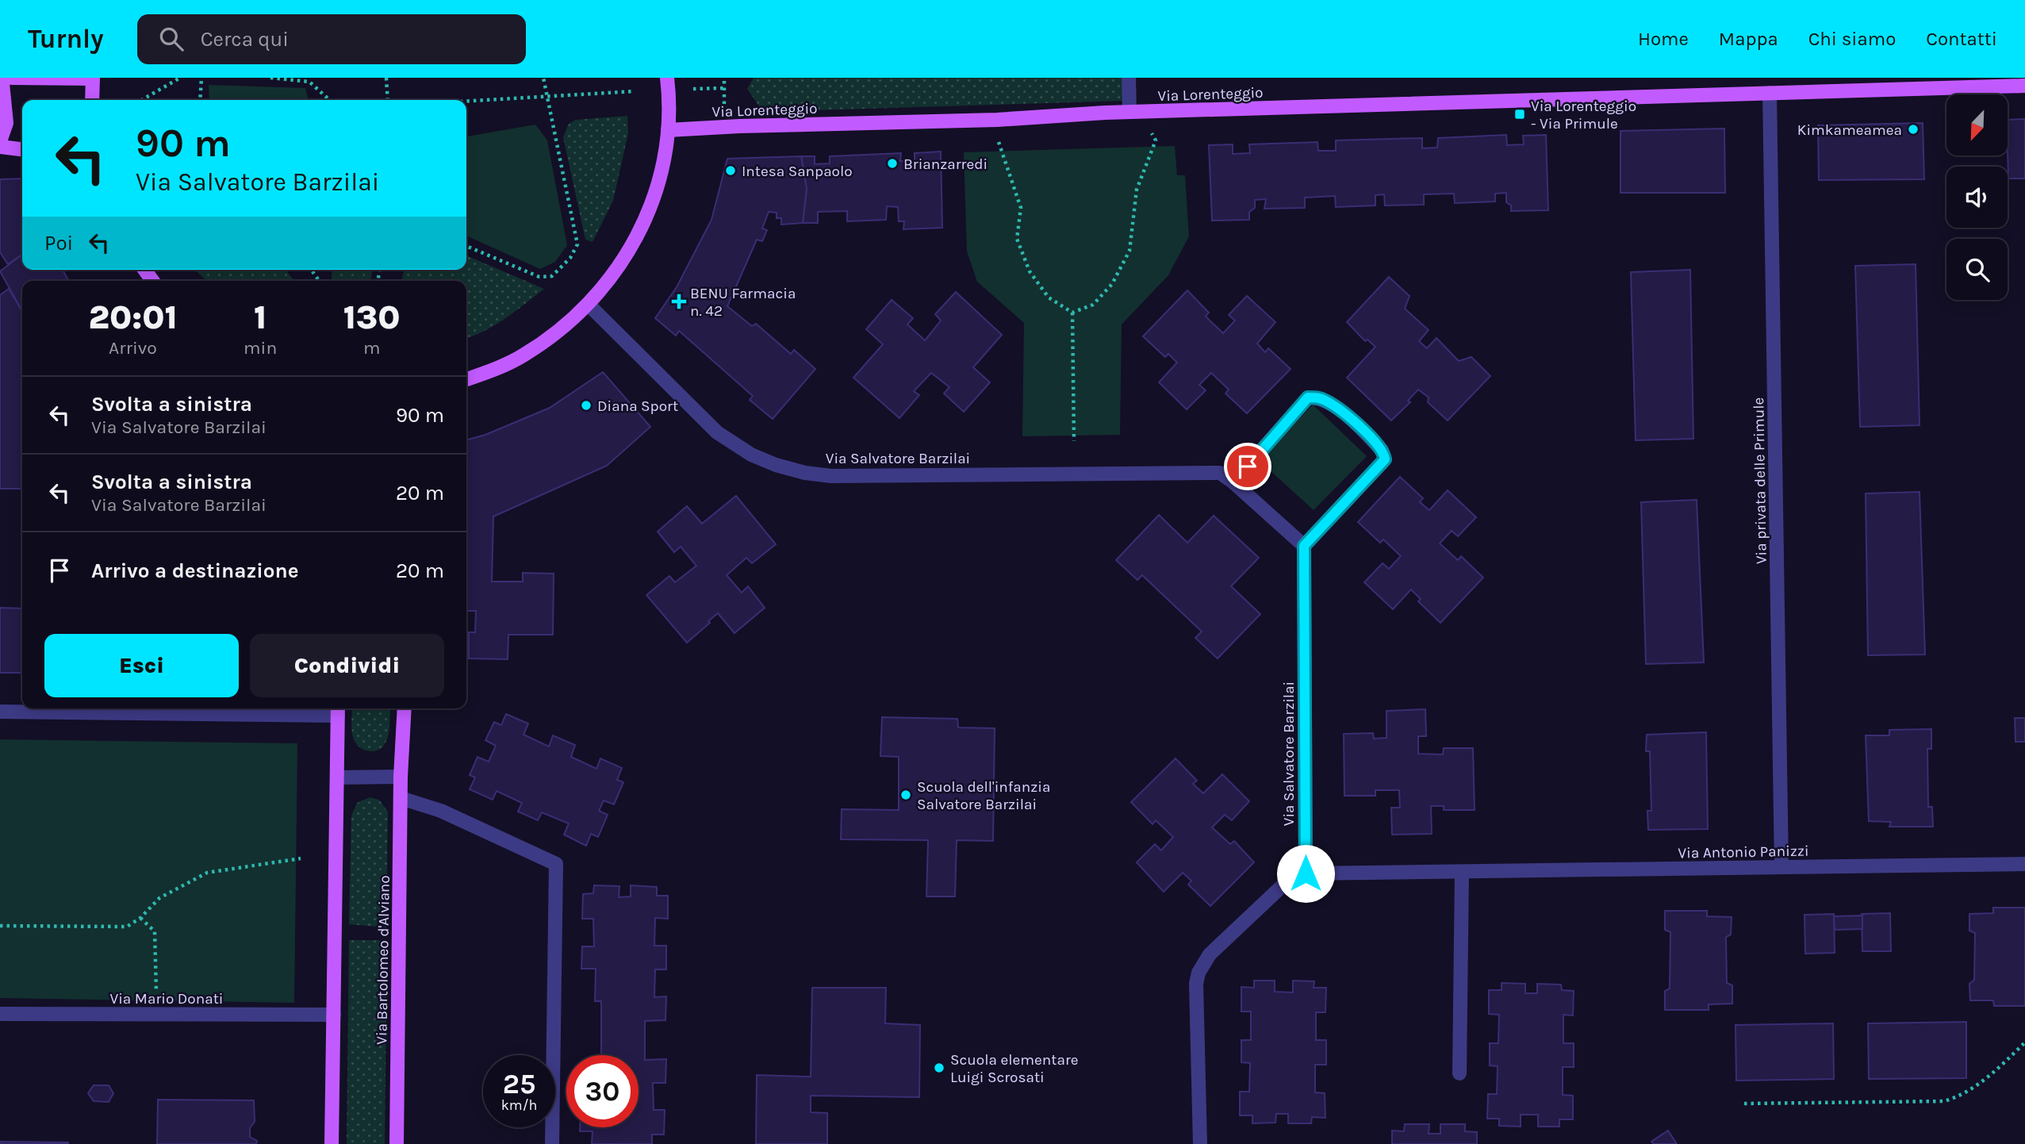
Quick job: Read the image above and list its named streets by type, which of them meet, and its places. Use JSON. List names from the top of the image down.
{
  "streets": {
    "main road": ["Via Lorenteggio", "Via Bartolomeo d'Alviano"],
    "street": [
      "Via Salvatore Barzilai",
      "Via privata delle Primule",
      "Via Antonio Panizzi",
      "Via Mario Donati"
    ]
  },
  "crossings": [
    ["Via Lorenteggio", "Via privata delle Primule"],
    ["Via Salvatore Barzilai", "Via Antonio Panizzi"],
    ["Via privata delle Primule", "Via Antonio Panizzi"]
  ],
  "places": {
    "transit": ["Via Lorenteggio - Via Primule"],
    "other": [
      "Kimkameamea",
      "Brianzarredi",
      "Intesa Sanpaolo",
      "Diana Sport",
      "Scuola dell'infanzia Salvatore Barzilai",
      "Scuola elementare Luigi Scrosati"
    ],
    "health": ["BENU Farmacia n. 42"]
  },
  "north": "bottom left",
  "page": {
    "header": "Turnly",
    "search": "Cerca qui",
    "nav": [
      "Home",
      "Mappa",
      "Chi siamo",
      "Contatti"
    ],
    "turn": ["90 m", "Via Salvatore Barzilai"],
    "then": "Poi",
    "eta": [
      "20:01",
      "Arrivo",
      "1",
      "min",
      "130",
      "m"
    ],
    "list": [
      {
        "name": "Svolta a sinistra",
        "note": "Via Salvatore Barzilai",
        "value": "90 m"
      },
      {
        "name": "Svolta a sinistra",
        "note": "Via Salvatore Barzilai",
        "value": "20 m"
      },
      {
        "name": "Arrivo a destinazione",
        "value": "20 m"
      }
    ],
    "buttons": ["Esci", "Condividi"],
    "speed": "25 km/h",
    "limit": "30"
  }
}
